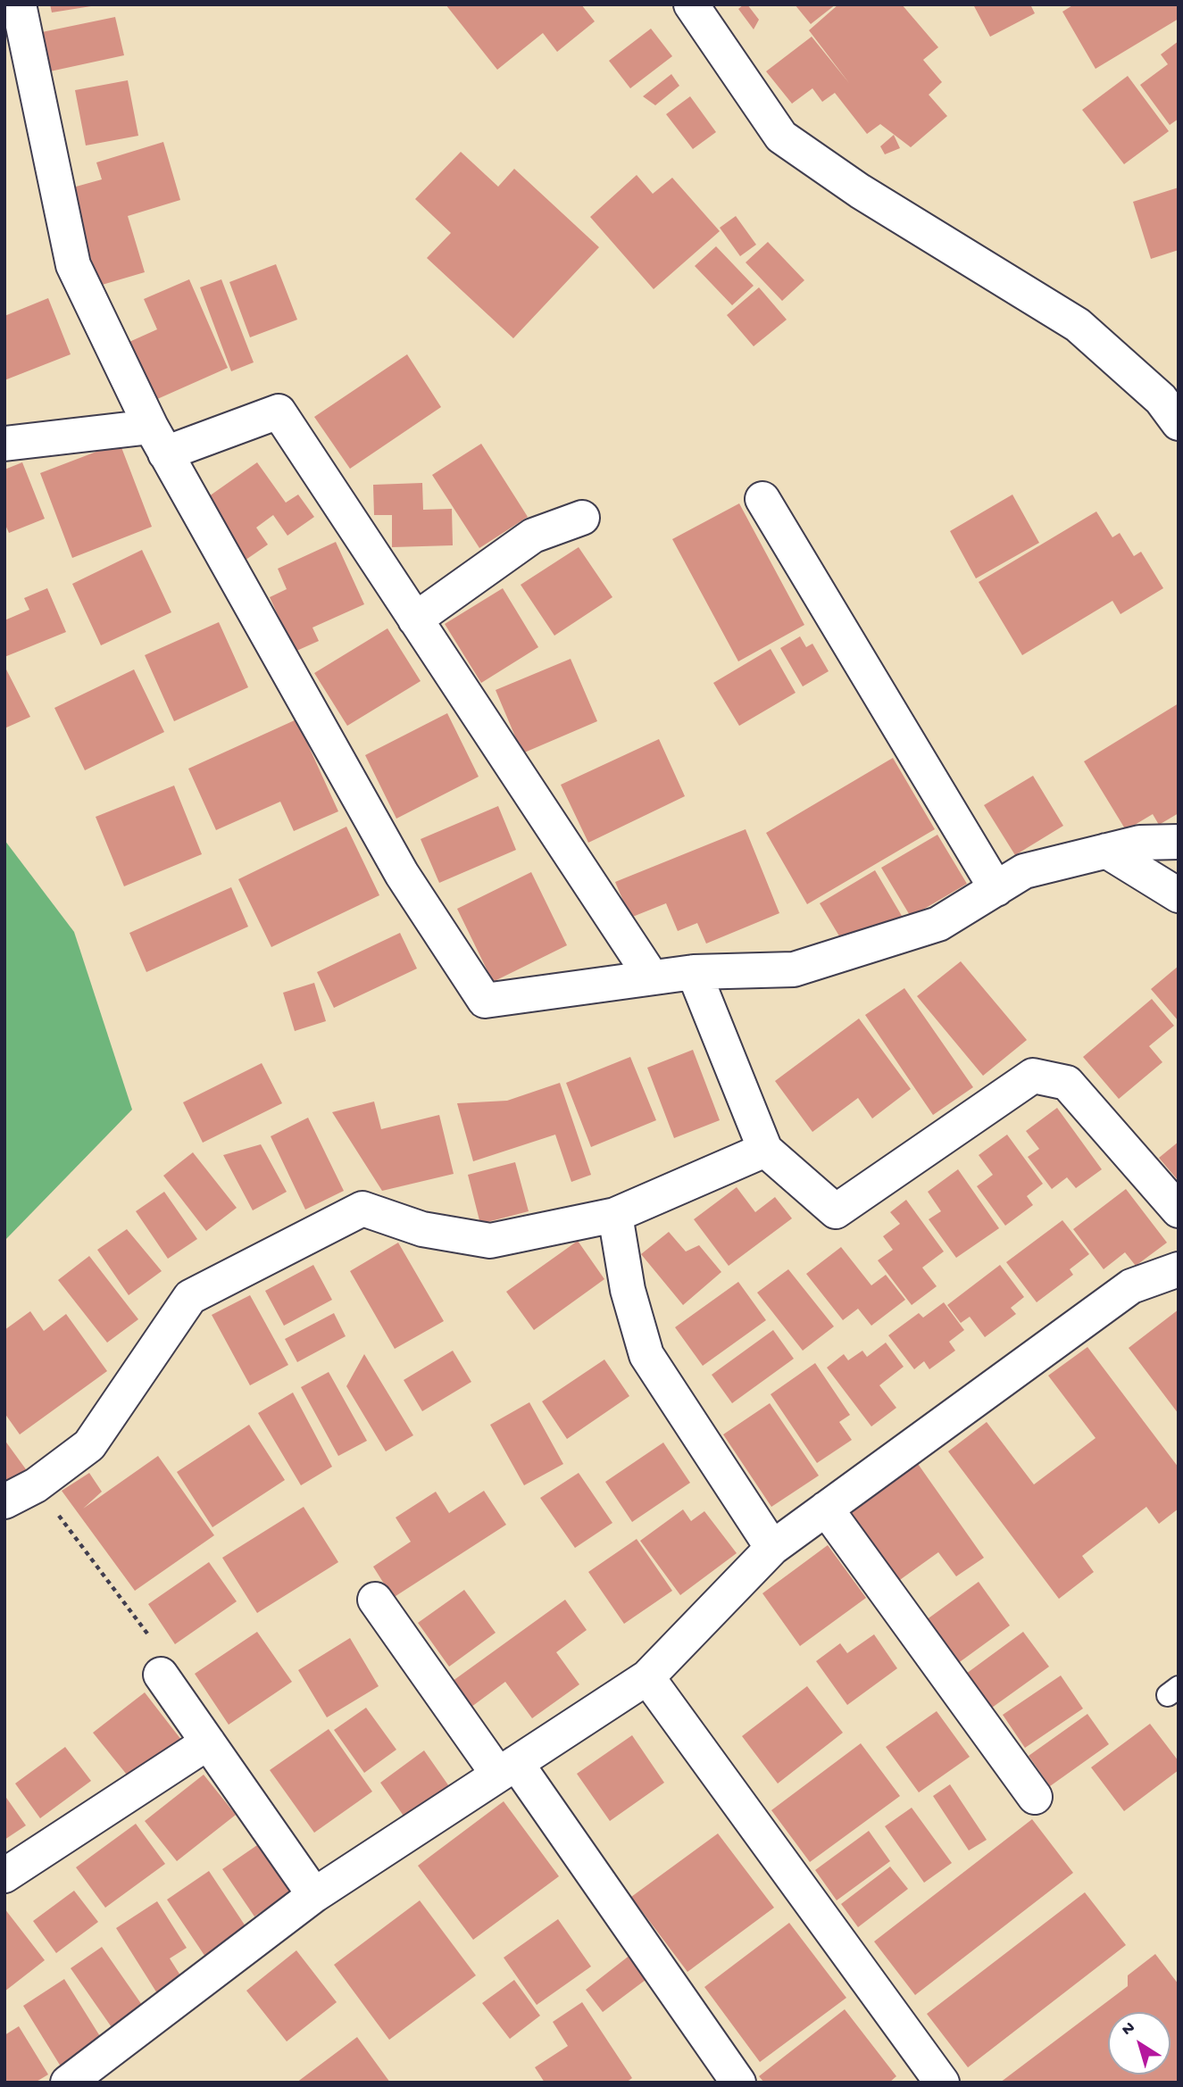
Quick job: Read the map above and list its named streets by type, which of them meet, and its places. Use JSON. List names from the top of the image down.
{
  "north": "top left"
}
